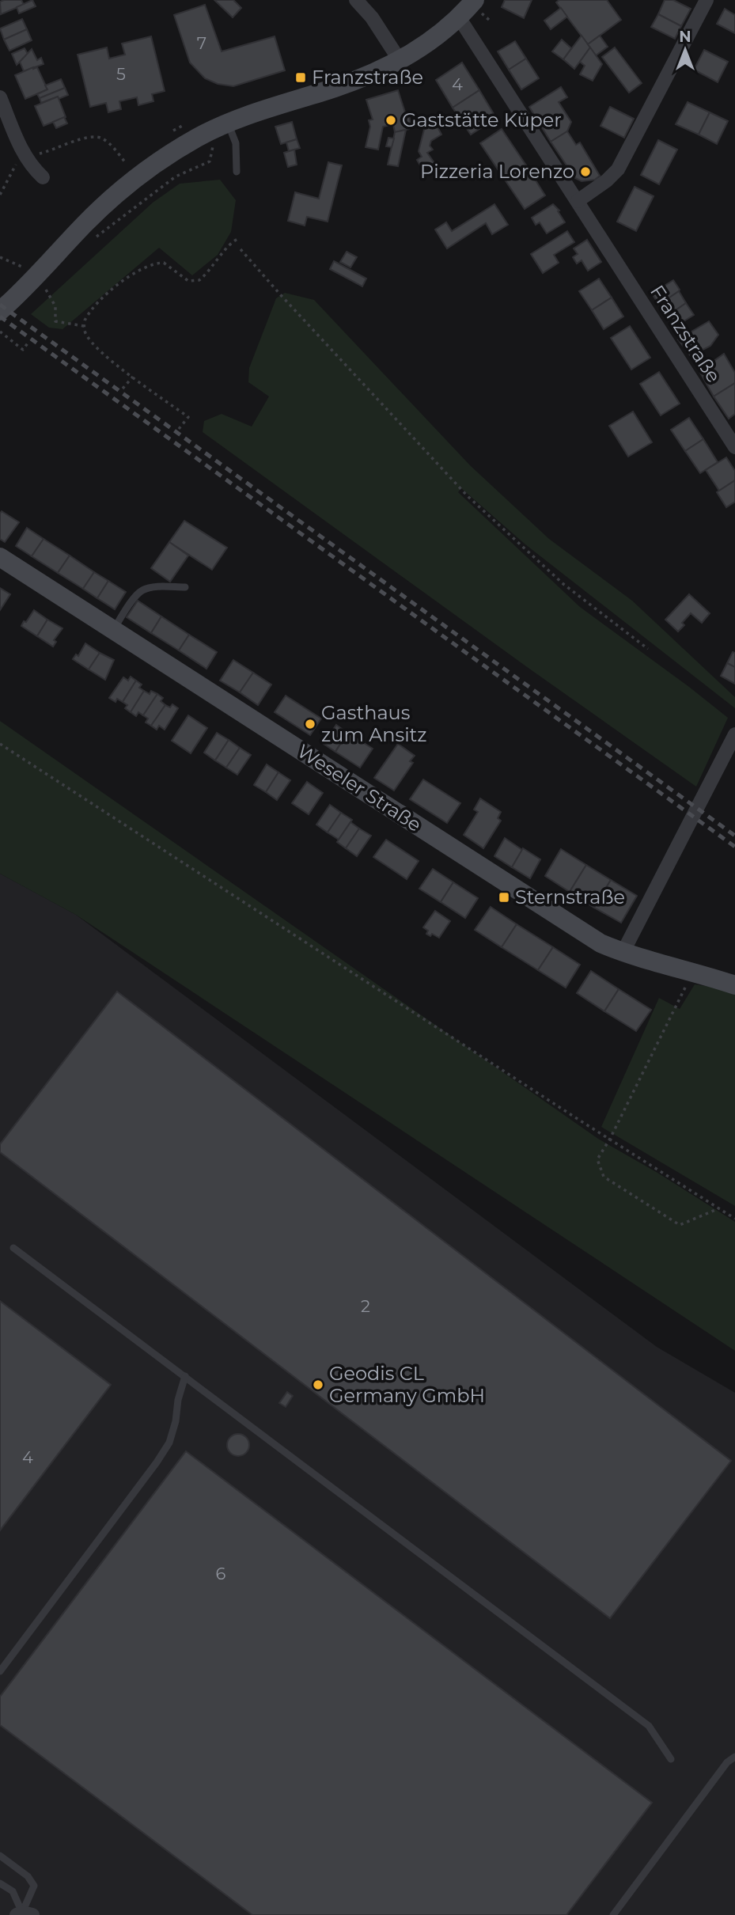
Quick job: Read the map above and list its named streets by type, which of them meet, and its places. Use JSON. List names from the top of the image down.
{
  "streets": {
    "main road": ["Weseler Straße"],
    "street": ["Franzstraße"]
  },
  "places": {
    "transit": ["Franzstraße", "Sternstraße"],
    "other": [
      "Gaststätte Küper",
      "Pizzeria Lorenzo",
      "Gasthaus zum Ansitz",
      "Geodis CL Germany GmbH"
    ]
  },
  "house_numbers": [
    "7",
    "5",
    "4",
    "2",
    "4",
    "6"
  ],
  "north": "top"
}
